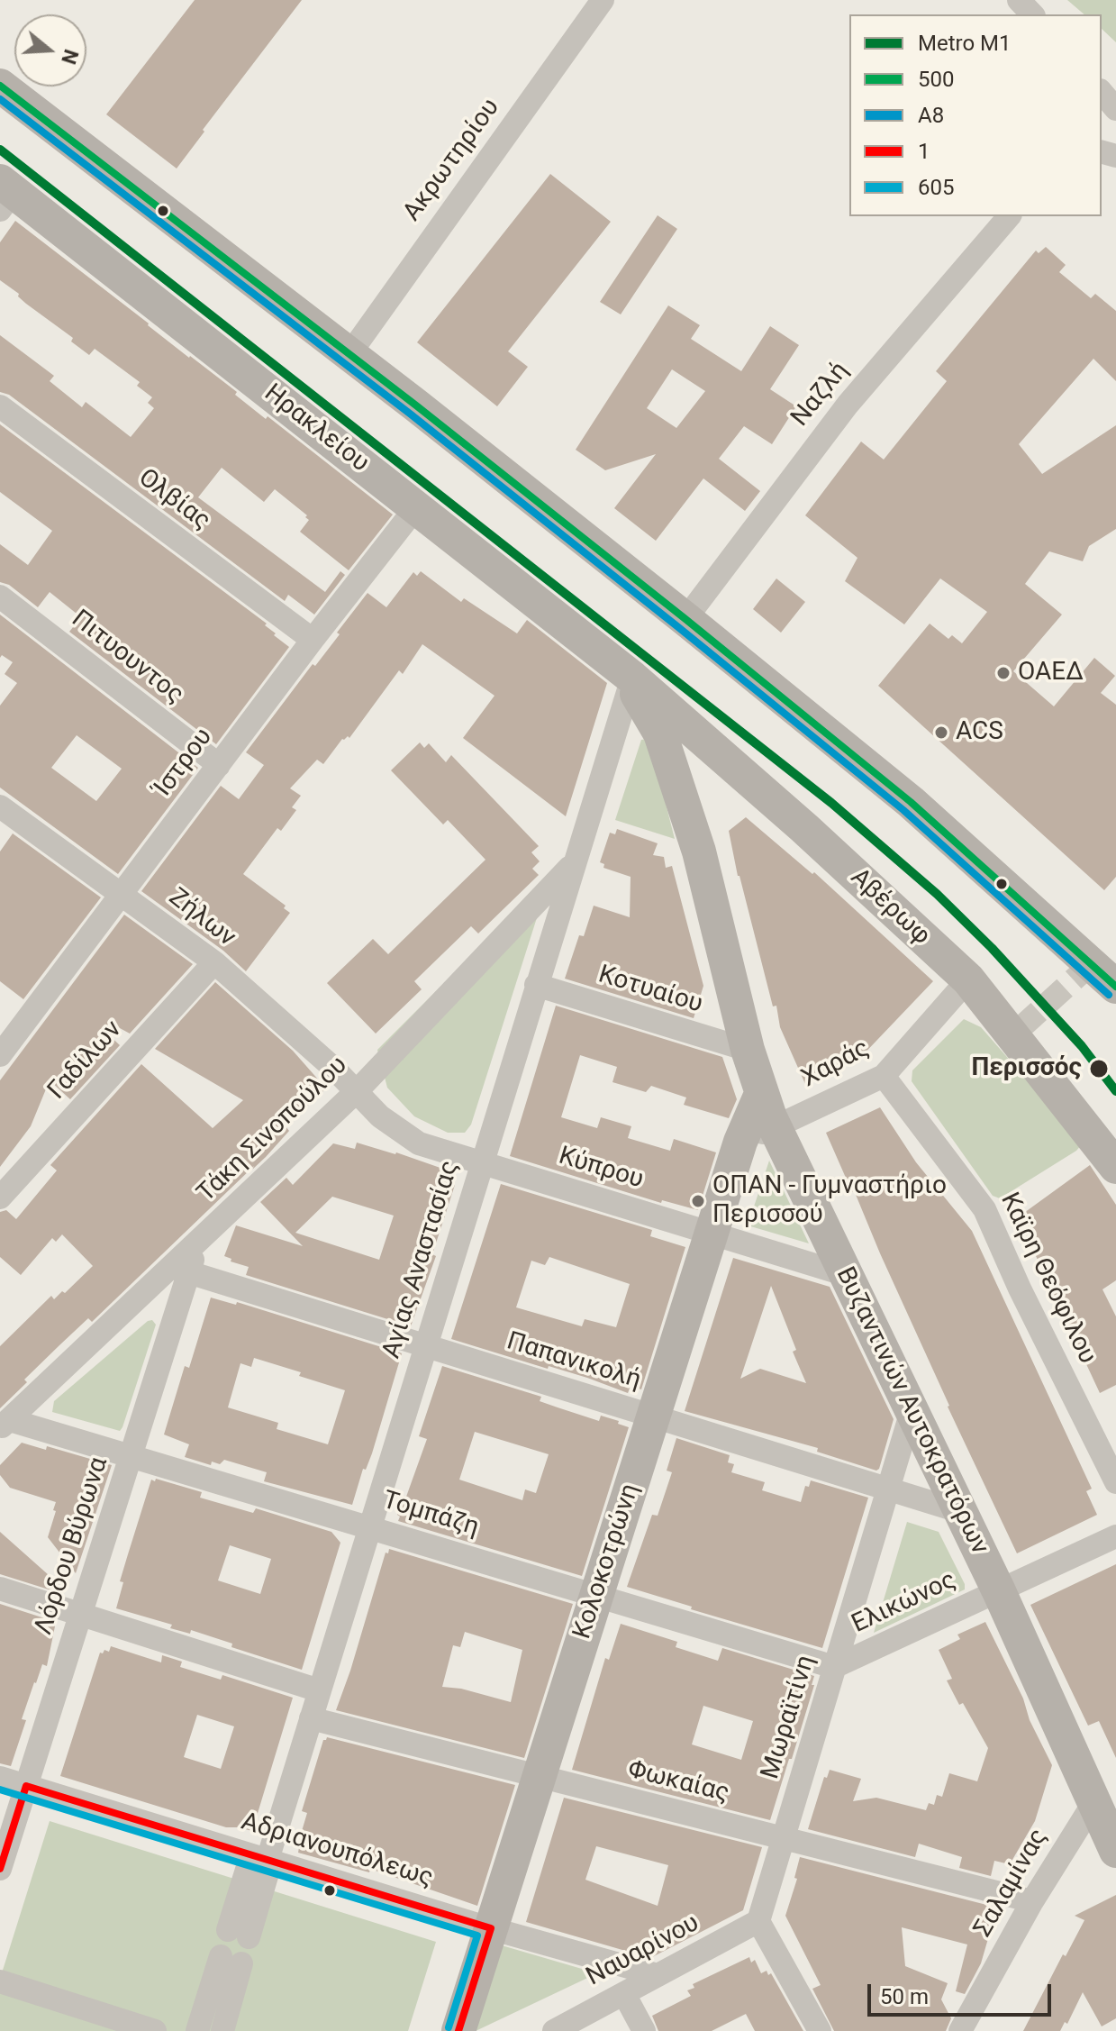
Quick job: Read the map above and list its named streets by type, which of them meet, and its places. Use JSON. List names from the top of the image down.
{
  "streets": {
    "street": [
      "Ακρωτηρίου",
      "Ναζλή",
      "Ηρακλείου",
      "Ολβίας",
      "Πιτυουντος",
      "Ίστρου",
      "Αβέρωφ",
      "Ζήλων",
      "Κοτυαίου",
      "Γαδίλων",
      "Χαράς",
      "Τάκη Σινοπούλου",
      "Κύπρου",
      "Αγίας Αναστασίας",
      "Καϊρη Θεόφιλου",
      "Παπανικολή",
      "Βυζαντινών Αυτοκρατόρων",
      "Τομπάζη",
      "Λόρδου Βύρωνα",
      "Κολοκοτρώνη",
      "Ελικώνος",
      "Μωραϊτίνη",
      "Φωκαίας",
      "Αδριανουπόλεως",
      "Σαλαμίνας",
      "Ναυαρίνου"
    ]
  },
  "crossings": [
    ["Ηρακλείου", "Ίστρου"],
    ["Ηρακλείου", "Αβέρωφ"],
    ["Ηρακλείου", "Αγίας Αναστασίας"],
    ["Ηρακλείου", "Βυζαντινών Αυτοκρατόρων"],
    ["Ολβίας", "Ίστρου"],
    ["Πιτυουντος", "Ίστρου"],
    ["Ίστρου", "Ζήλων"],
    ["Αβέρωφ", "Χαράς"],
    ["Αβέρωφ", "Αγίας Αναστασίας"],
    ["Αβέρωφ", "Βυζαντινών Αυτοκρατόρων"],
    ["Ζήλων", "Γαδίλων"],
    ["Ζήλων", "Τάκη Σινοπούλου"],
    ["Ζήλων", "Κύπρου"],
    ["Κοτυαίου", "Αγίας Αναστασίας"],
    ["Κοτυαίου", "Βυζαντινών Αυτοκρατόρων"],
    ["Χαράς", "Καϊρη Θεόφιλου"],
    ["Χαράς", "Βυζαντινών Αυτοκρατόρων"],
    ["Χαράς", "Κολοκοτρώνη"],
    ["Τάκη Σινοπούλου", "Κύπρου"],
    ["Τάκη Σινοπούλου", "Αγίας Αναστασίας"],
    ["Τάκη Σινοπούλου", "Παπανικολή"],
    ["Τάκη Σινοπούλου", "Τομπάζη"],
    ["Τάκη Σινοπούλου", "Λόρδου Βύρωνα"],
    ["Κύπρου", "Αγίας Αναστασίας"],
    ["Κύπρου", "Βυζαντινών Αυτοκρατόρων"],
    ["Κύπρου", "Κολοκοτρώνη"],
    ["Αγίας Αναστασίας", "Παπανικολή"],
    ["Αγίας Αναστασίας", "Βυζαντινών Αυτοκρατόρων"],
    ["Αγίας Αναστασίας", "Τομπάζη"],
    ["Αγίας Αναστασίας", "Φωκαίας"],
    ["Αγίας Αναστασίας", "Αδριανουπόλεως"],
    ["Παπανικολή", "Βυζαντινών Αυτοκρατόρων"],
    ["Παπανικολή", "Λόρδου Βύρωνα"],
    ["Παπανικολή", "Κολοκοτρώνη"],
    ["Παπανικολή", "Μωραϊτίνη"],
    ["Βυζαντινών Αυτοκρατόρων", "Κολοκοτρώνη"],
    ["Βυζαντινών Αυτοκρατόρων", "Ελικώνος"],
    ["Βυζαντινών Αυτοκρατόρων", "Μωραϊτίνη"],
    ["Βυζαντινών Αυτοκρατόρων", "Σαλαμίνας"],
    ["Τομπάζη", "Λόρδου Βύρωνα"],
    ["Τομπάζη", "Κολοκοτρώνη"],
    ["Τομπάζη", "Ελικώνος"],
    ["Τομπάζη", "Μωραϊτίνη"],
    ["Λόρδου Βύρωνα", "Αδριανουπόλεως"],
    ["Κολοκοτρώνη", "Φωκαίας"],
    ["Κολοκοτρώνη", "Αδριανουπόλεως"],
    ["Ελικώνος", "Μωραϊτίνη"],
    ["Μωραϊτίνη", "Φωκαίας"],
    ["Μωραϊτίνη", "Ναυαρίνου"],
    ["Φωκαίας", "Σαλαμίνας"],
    ["Αδριανουπόλεως", "Ναυαρίνου"]
  ],
  "places": [
    "ΟΑΕΔ",
    "ACS",
    "Περισσός",
    "ΟΠΑΝ - Γυμναστήριο Περισσού"
  ],
  "lines": [
    "transit line 500",
    "transit line A8",
    "metro line Μ1",
    "transit line 1",
    "transit line 605"
  ],
  "legend": [
    "Metro Μ1",
    "500",
    "A8",
    "1",
    "605"
  ],
  "scale_bar": "50 m",
  "north": "right"
}
